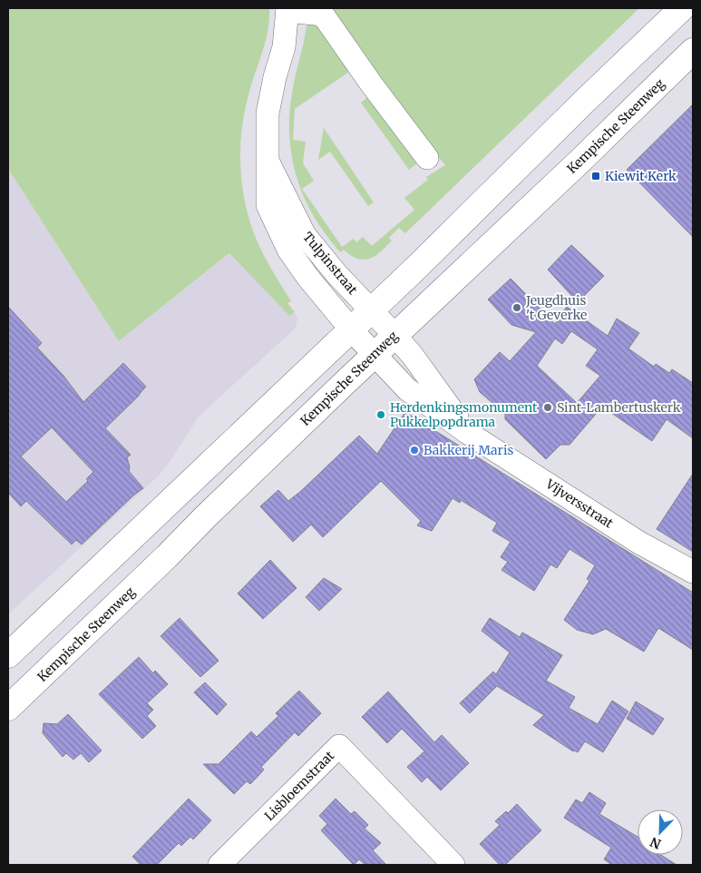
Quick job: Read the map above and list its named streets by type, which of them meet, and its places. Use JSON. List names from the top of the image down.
{
  "streets": {
    "main road": ["Kempische Steenweg"],
    "street": ["Tulpinstraat", "Vijversstraat", "Lisbloemstraat"]
  },
  "crossings": [
    ["Kempische Steenweg", "Tulpinstraat"],
    ["Kempische Steenweg", "Vijversstraat"],
    ["Tulpinstraat", "Vijversstraat"]
  ],
  "places": {
    "transit": ["Kiewit Kerk"],
    "other": [
      "Jeugdhuis 't Geverke",
      "Sint-Lambertuskerk",
      "Herdenkingsmonument Pukkelpopdrama",
      "Bakkerij Maris"
    ]
  },
  "north": "bottom left"
}
